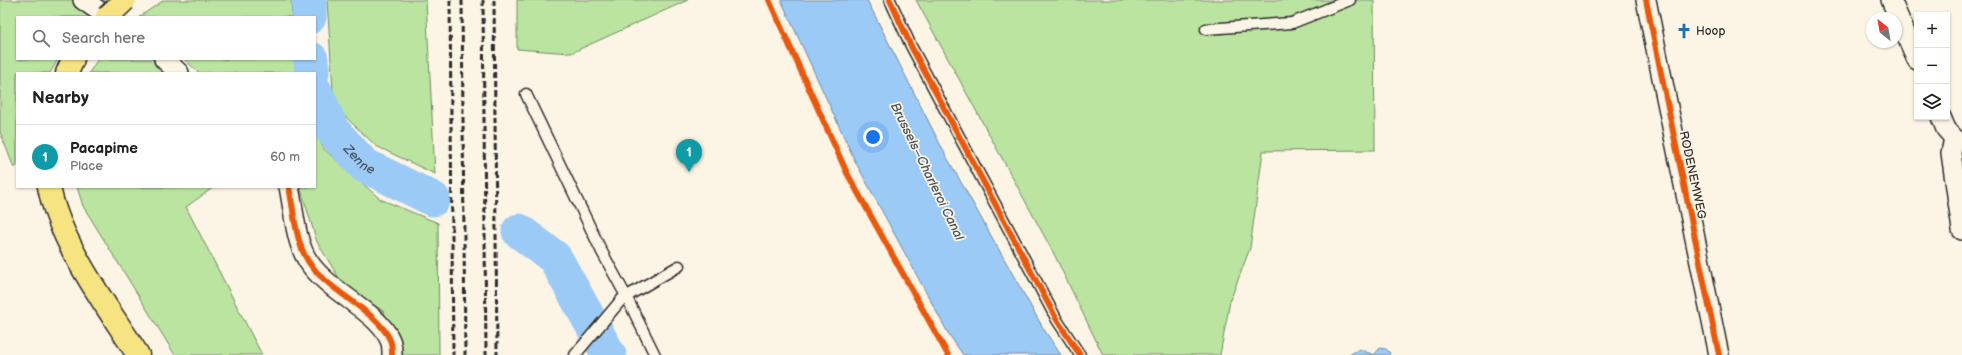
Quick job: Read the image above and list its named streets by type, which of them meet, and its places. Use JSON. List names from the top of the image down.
{
  "streets": {
    "street": ["RODENEMWEG"]
  },
  "water": ["Zenne", "Brussels–Charleroi Canal"],
  "places": {
    "church": ["Hoop"]
  },
  "north": "top left",
  "page": {
    "map_buttons": ["+", "−"],
    "search": "Search here",
    "heading": "Nearby",
    "list": [
      {
        "mark": "1",
        "name": "Pacapime",
        "note": "Place",
        "value": "60 m"
      }
    ],
    "pins": "1"
  }
}
